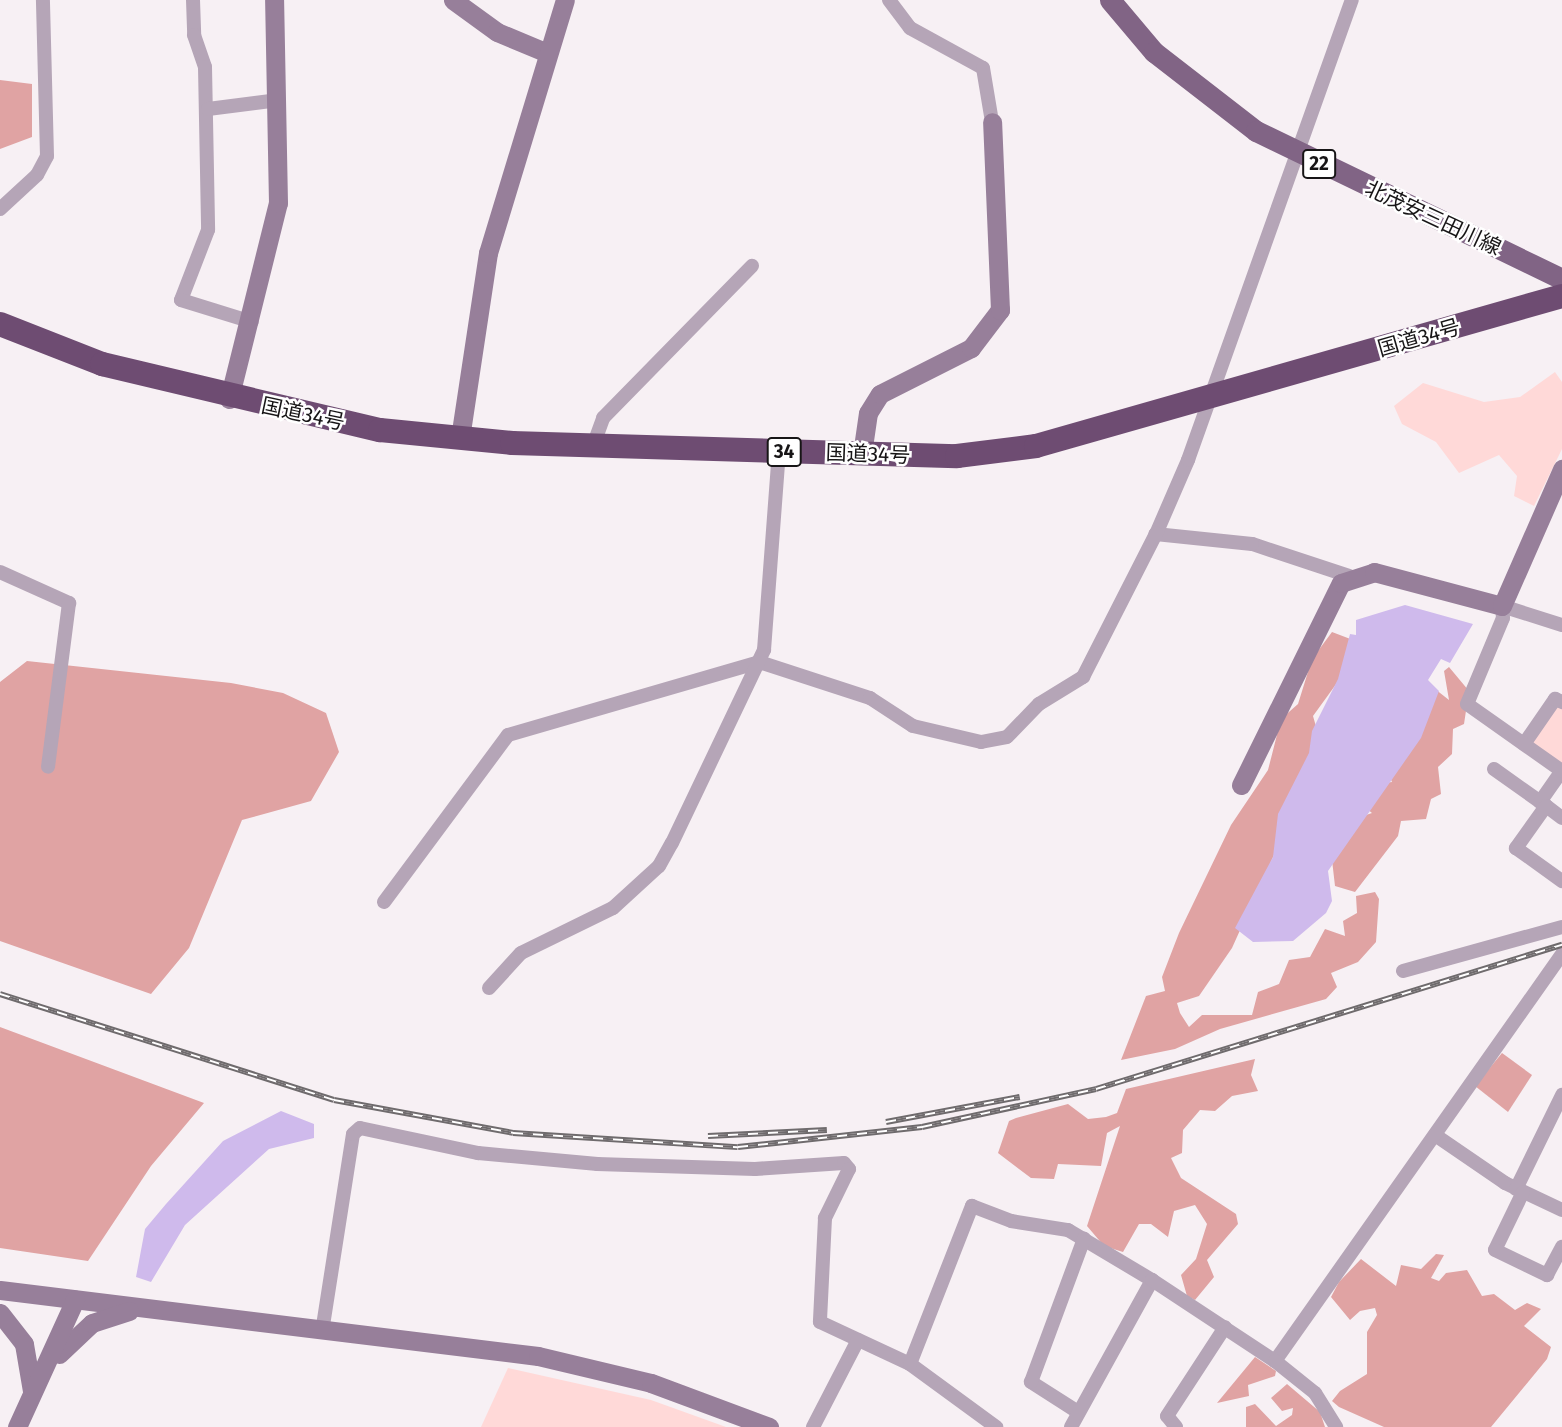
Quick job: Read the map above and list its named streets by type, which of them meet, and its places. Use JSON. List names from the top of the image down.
{
  "streets": {
    "highway": ["国道34号", "34"],
    "main road": ["22", "北茂安三田川線"]
  }
}
